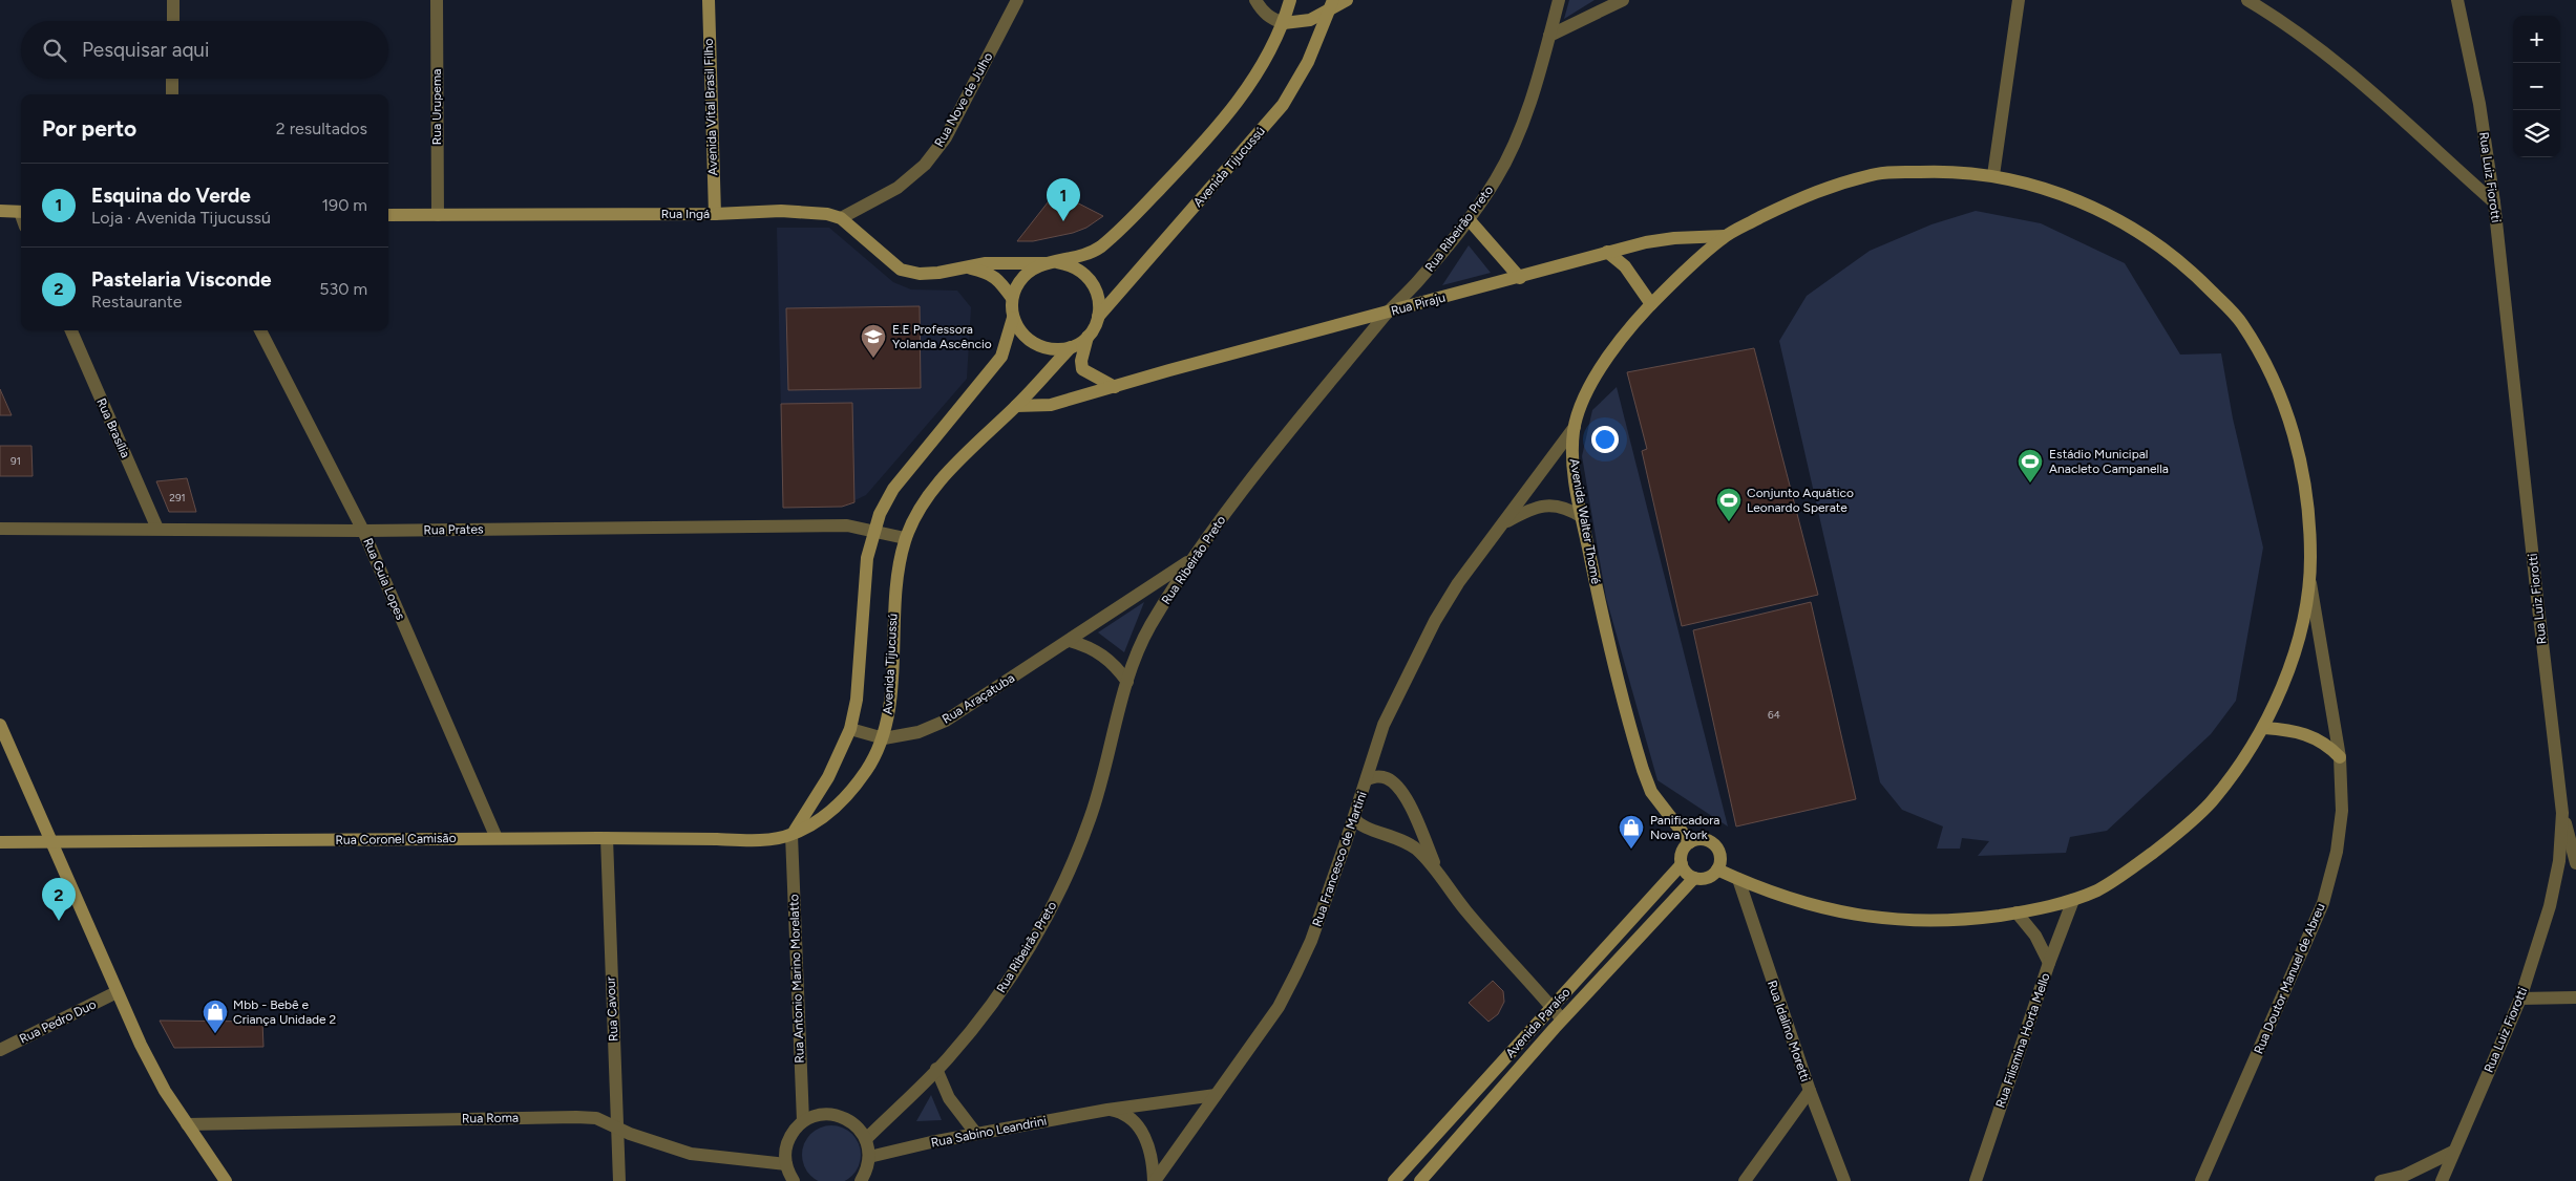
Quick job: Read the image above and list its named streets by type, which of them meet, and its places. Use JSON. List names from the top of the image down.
{
  "streets": {
    "street": [
      "Rua Nove de Julho",
      "Rua Urupema",
      "Avenida Vital Brasil Filho",
      "Avenida Tijucussú",
      "Rua Luiz Fiorotti",
      "Rua Ingá",
      "Rua Ribeirão Preto",
      "Rua Piraju",
      "Rua Brasília",
      "Avenida Walter Thomé",
      "Rua Prates",
      "Rua Guia Lopes",
      "Rua Araçatuba",
      "Rua Coronel Camisão",
      "Rua Francesco de Martini",
      "Rua Antonio Marino Morelatto",
      "Rua Doutor Manuel de Abreu",
      "Rua Cavour",
      "Rua Pedro Duo",
      "Avenida Paraíso",
      "Rua Idalino Moretti",
      "Rua Filismina Horta Mello",
      "Rua Roma",
      "Rua Sabino Leandrini"
    ]
  },
  "crossings": [
    ["Rua Nove de Julho", "Rua Ingá"],
    ["Rua Urupema", "Rua Ingá"],
    ["Avenida Vital Brasil Filho", "Rua Ingá"],
    ["Avenida Tijucussú", "Rua Ingá"],
    ["Avenida Tijucussú", "Rua Piraju"],
    ["Avenida Tijucussú", "Rua Prates"],
    ["Avenida Tijucussú", "Rua Araçatuba"],
    ["Avenida Tijucussú", "Rua Coronel Camisão"],
    ["Avenida Tijucussú", "Rua Antonio Marino Morelatto"],
    ["Rua Ribeirão Preto", "Rua Piraju"],
    ["Rua Ribeirão Preto", "Rua Araçatuba"],
    ["Rua Piraju", "Avenida Walter Thomé"],
    ["Rua Brasília", "Rua Prates"],
    ["Avenida Walter Thomé", "Rua Francesco de Martini"],
    ["Avenida Walter Thomé", "Rua Doutor Manuel de Abreu"],
    ["Avenida Walter Thomé", "Avenida Paraíso"],
    ["Avenida Walter Thomé", "Rua Idalino Moretti"],
    ["Avenida Walter Thomé", "Rua Filismina Horta Mello"],
    ["Rua Prates", "Rua Guia Lopes"],
    ["Rua Guia Lopes", "Rua Coronel Camisão"],
    ["Rua Coronel Camisão", "Rua Antonio Marino Morelatto"],
    ["Rua Coronel Camisão", "Rua Cavour"],
    ["Rua Francesco de Martini", "Rua Sabino Leandrini"],
    ["Rua Cavour", "Rua Roma"]
  ],
  "places": {
    "school or university": ["E.E Professora Yolanda Ascêncio"],
    "sports": ["Estádio Municipal Anacleto Campanella", "Conjunto Aquático Leonardo Sperate"],
    "shop": ["Panificadora Nova York", "Mbb - Bebê e Criança Unidade 2"]
  },
  "house_numbers": ["91", "291", "64"],
  "page": {
    "map_buttons": ["+", "−"],
    "search": "Pesquisar aqui",
    "heading": ["Por perto", "2 resultados"],
    "list": [
      {
        "mark": "1",
        "name": "Esquina do Verde",
        "note": "Loja · Avenida Tijucussú",
        "value": "190 m"
      },
      {
        "mark": "2",
        "name": "Pastelaria Visconde",
        "note": "Restaurante",
        "value": "530 m"
      }
    ],
    "pins": ["1", "2"]
  }
}
